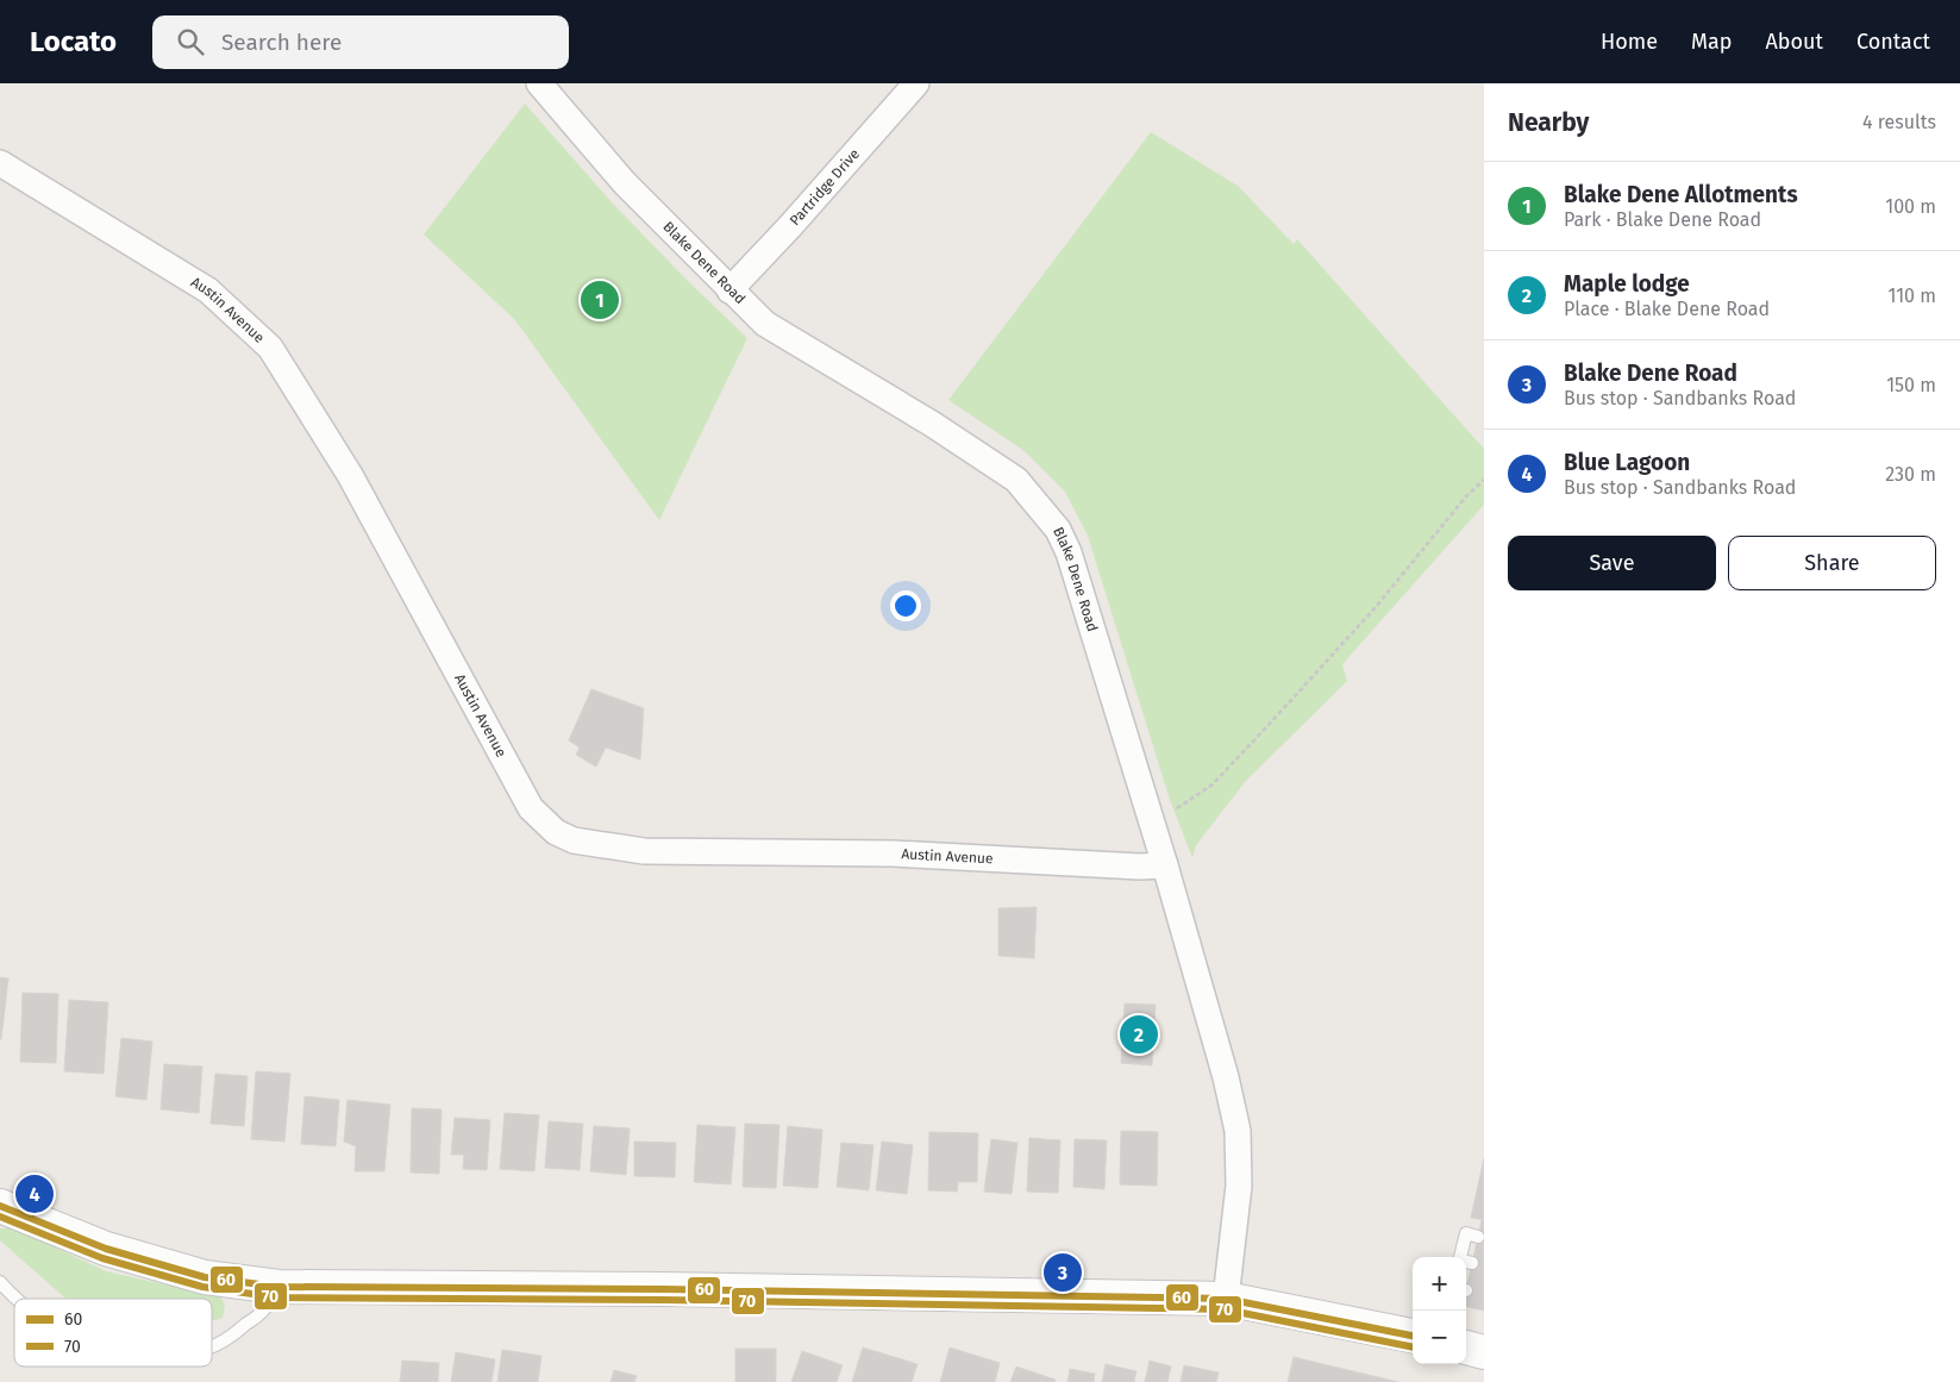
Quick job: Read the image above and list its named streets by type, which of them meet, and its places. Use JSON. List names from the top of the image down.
{
  "streets": {
    "street": ["Partridge Drive", "Blake Dene Road", "Austin Avenue"]
  },
  "crossings": [
    ["Partridge Drive", "Blake Dene Road"],
    ["Blake Dene Road", "Austin Avenue"]
  ],
  "lines": ["transit line 60", "transit line 70"],
  "legend": ["60", "70"],
  "page": {
    "header": "Locato",
    "search": "Search here",
    "nav": [
      "Home",
      "Map",
      "About",
      "Contact"
    ],
    "heading": ["Nearby", "4 results"],
    "list": [
      {
        "mark": "1",
        "name": "Blake Dene Allotments",
        "note": "Park · Blake Dene Road",
        "value": "100 m"
      },
      {
        "mark": "2",
        "name": "Maple lodge",
        "note": "Place · Blake Dene Road",
        "value": "110 m"
      },
      {
        "mark": "3",
        "name": "Blake Dene Road",
        "note": "Bus stop · Sandbanks Road",
        "value": "150 m"
      },
      {
        "mark": "4",
        "name": "Blue Lagoon",
        "note": "Bus stop · Sandbanks Road",
        "value": "230 m"
      }
    ],
    "pins": [
      "1",
      "2",
      "4",
      "3"
    ],
    "buttons": ["Save", "Share"],
    "map_buttons": ["+", "−"]
  }
}
